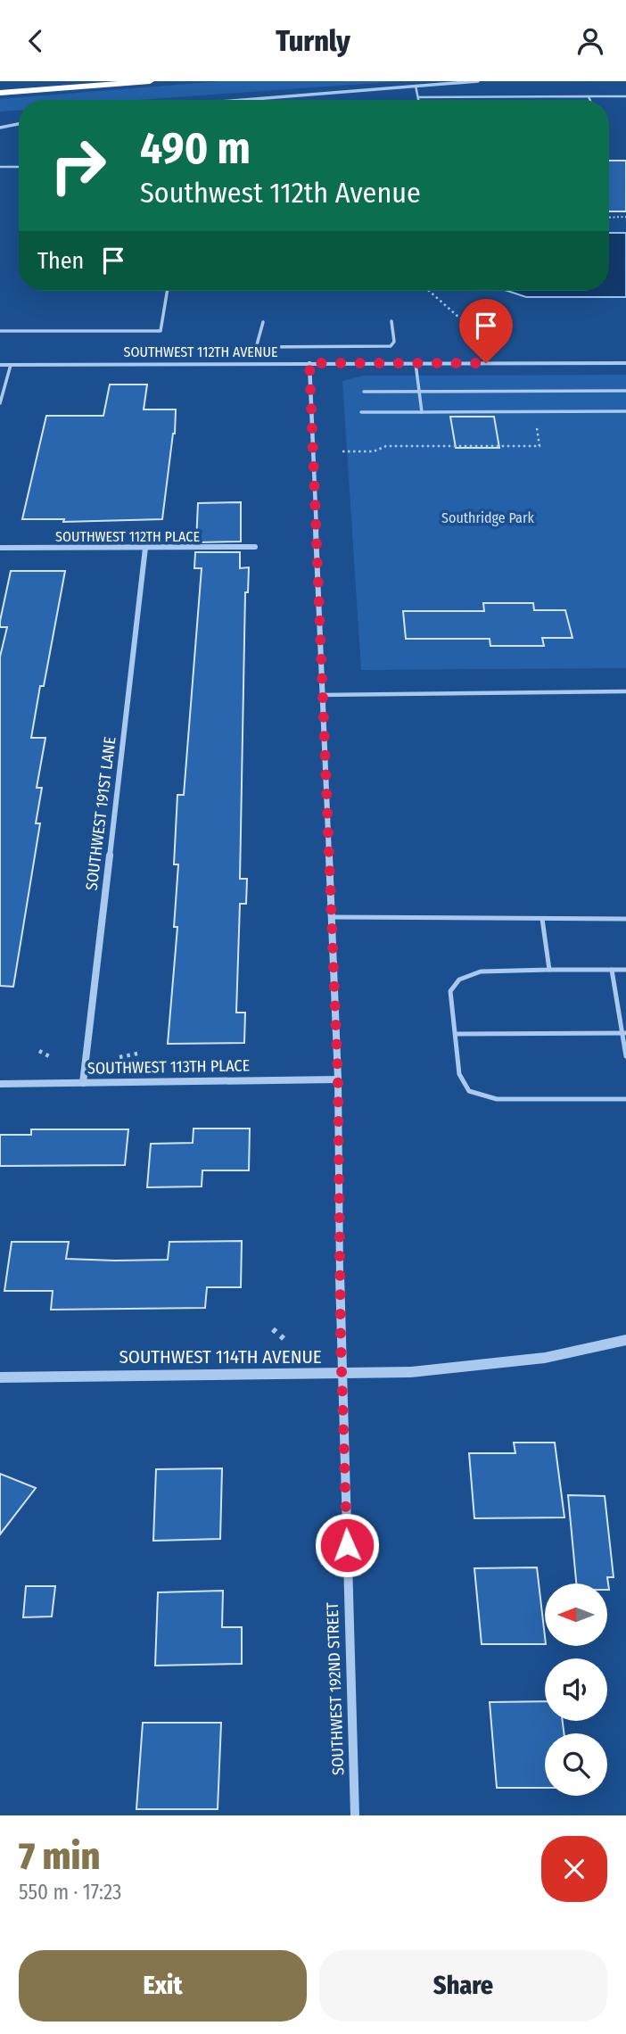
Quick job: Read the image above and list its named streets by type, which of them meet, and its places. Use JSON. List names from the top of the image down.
{
  "streets": {
    "street": [
      "SOUTHWEST 112TH AVENUE",
      "SOUTHWEST 112TH PLACE",
      "SOUTHWEST 191ST LANE",
      "SOUTHWEST 113TH PLACE",
      "SOUTHWEST 114TH AVENUE",
      "SOUTHWEST 192ND STREET"
    ]
  },
  "crossings": [
    ["SOUTHWEST 112TH AVENUE", "SOUTHWEST 192ND STREET"],
    ["SOUTHWEST 112TH PLACE", "SOUTHWEST 191ST LANE"],
    ["SOUTHWEST 191ST LANE", "SOUTHWEST 113TH PLACE"],
    ["SOUTHWEST 113TH PLACE", "SOUTHWEST 192ND STREET"],
    ["SOUTHWEST 114TH AVENUE", "SOUTHWEST 192ND STREET"]
  ],
  "parks": ["Southridge Park"],
  "north": "left",
  "page": {
    "header": "Turnly",
    "turn": ["490 m", "Southwest 112th Avenue"],
    "then": "Then",
    "heading": ["7 min", "550 m · 17:23"],
    "buttons": ["Exit", "Share"]
  }
}
